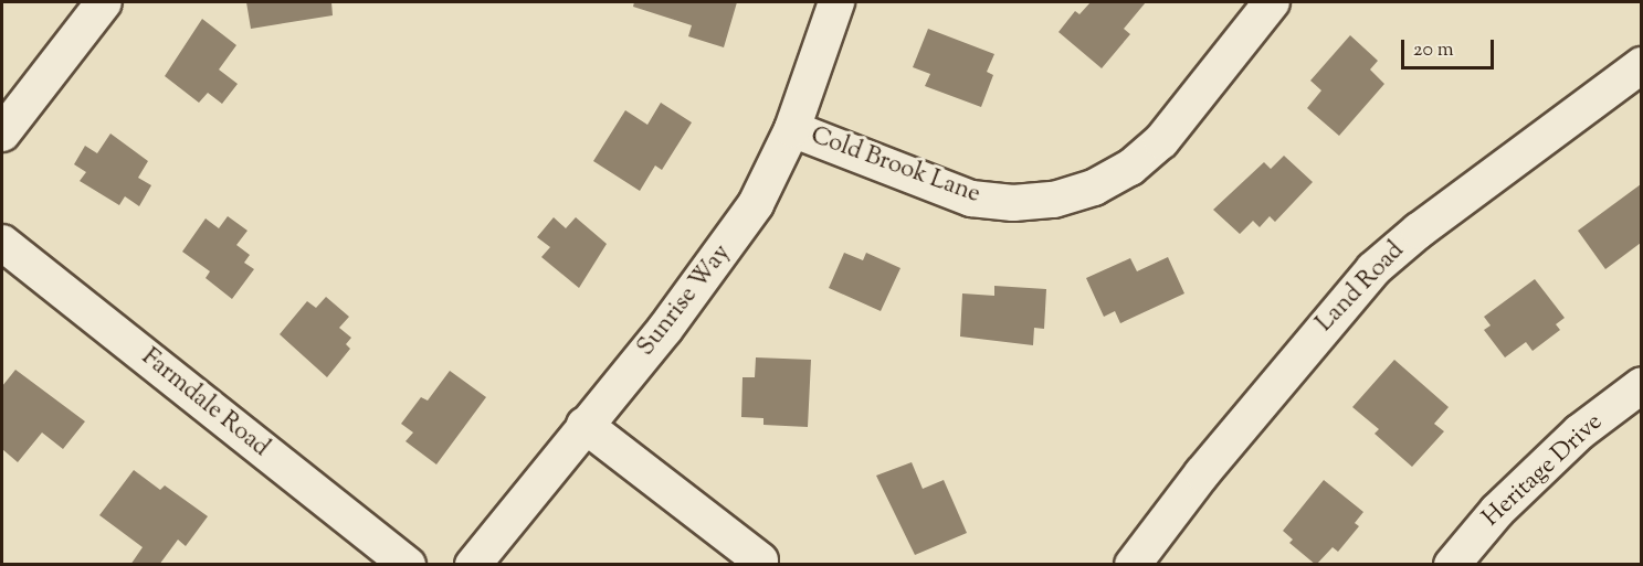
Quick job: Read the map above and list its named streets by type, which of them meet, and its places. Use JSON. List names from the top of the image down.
{
  "streets": {
    "street": [
      "Cold Brook Lane",
      "Land Road",
      "Sunrise Way",
      "Farmdale Road",
      "Heritage Drive"
    ]
  },
  "crossings": [
    ["Cold Brook Lane", "Sunrise Way"]
  ],
  "scale_bar": "20 m"
}
